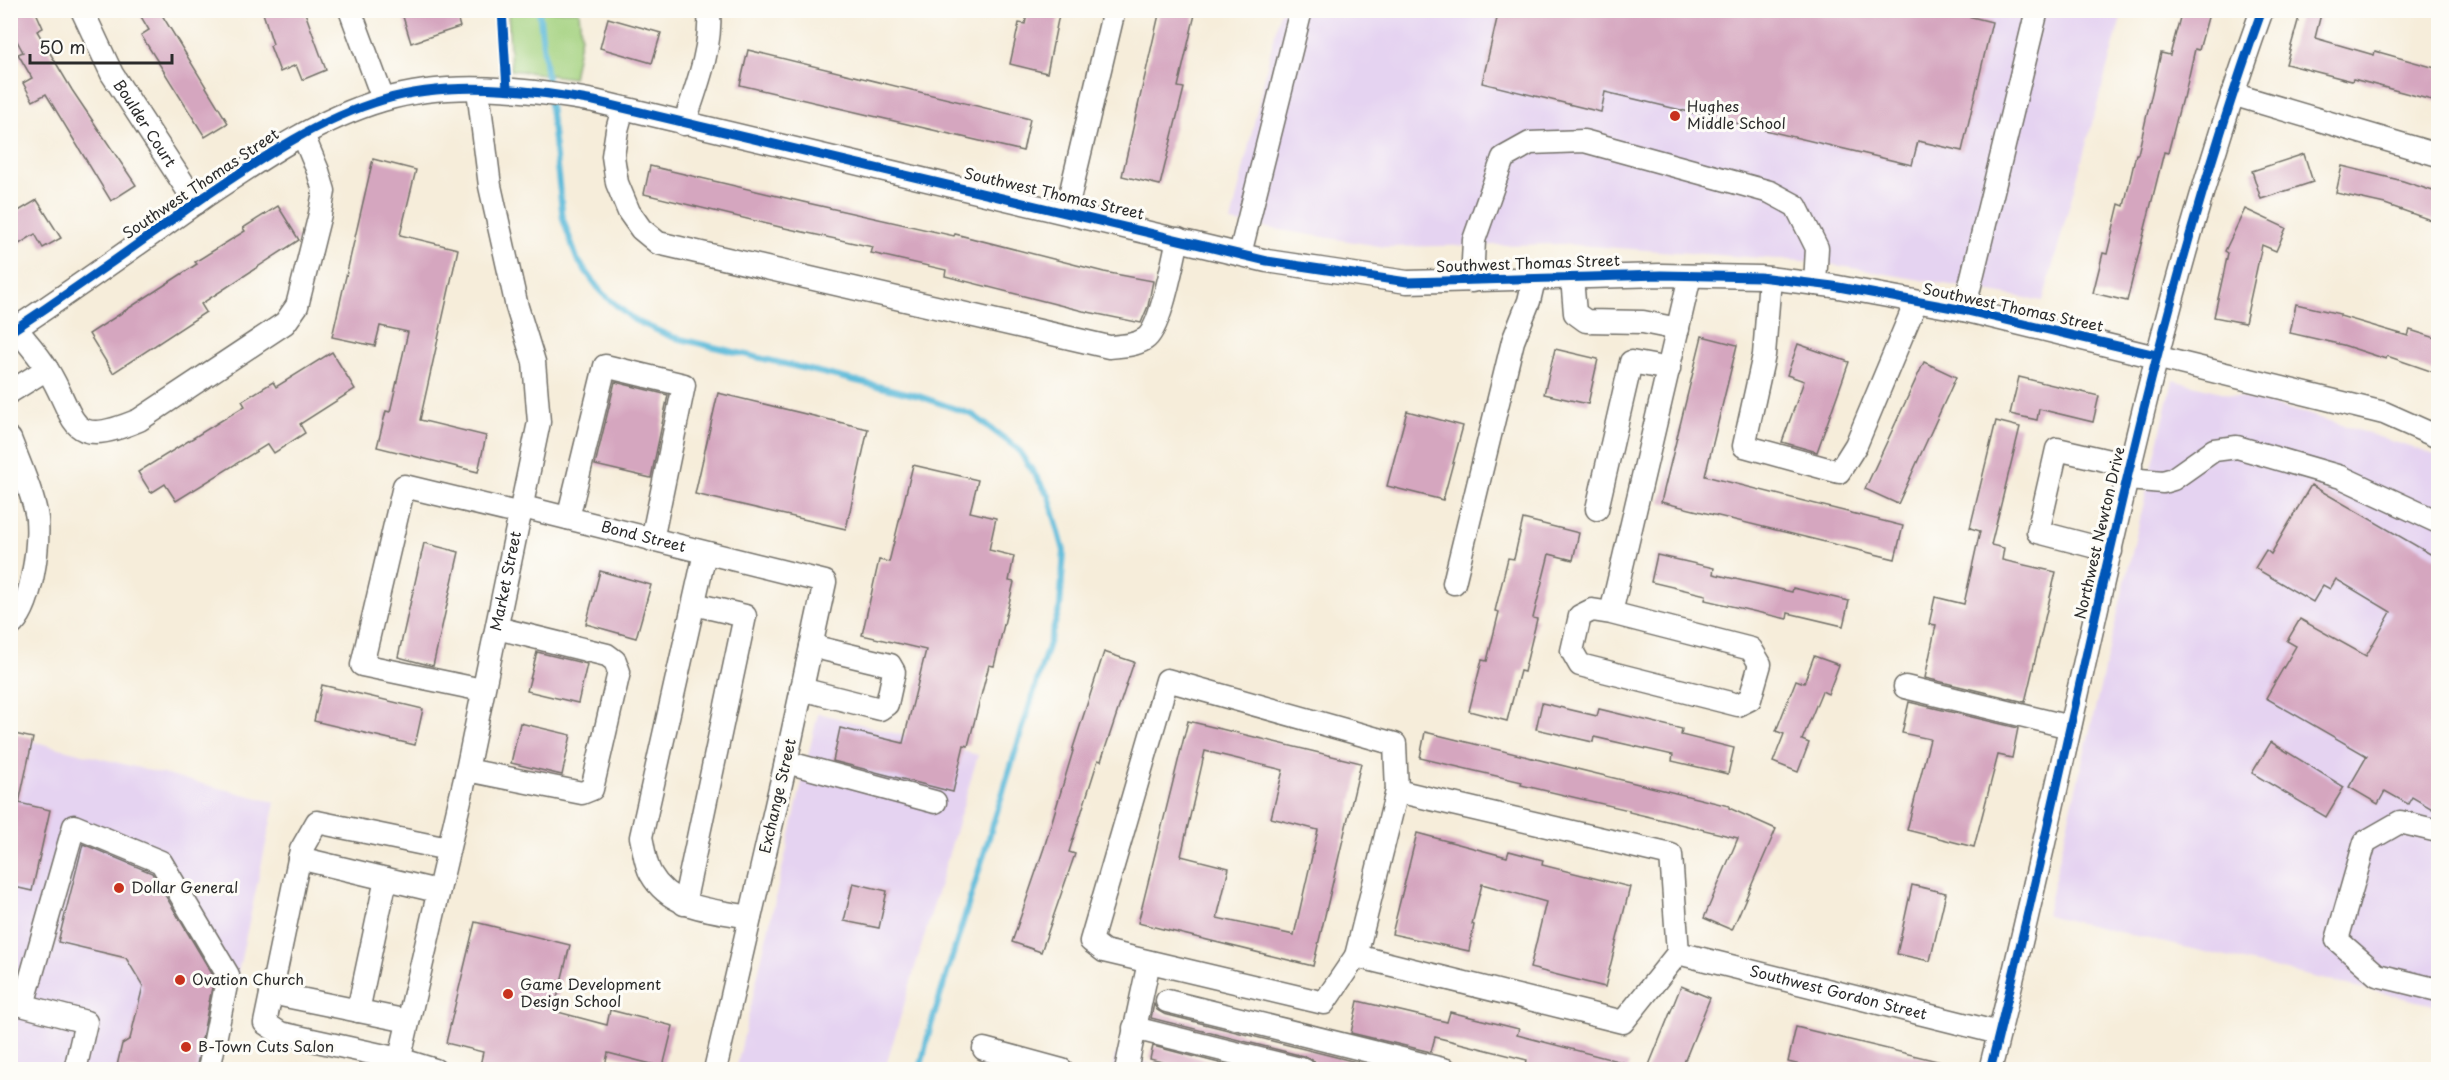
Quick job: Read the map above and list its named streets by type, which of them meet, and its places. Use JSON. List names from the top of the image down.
{
  "streets": {
    "street": [
      "Boulder Court",
      "Southwest Thomas Street",
      "Northwest Newton Drive",
      "Bond Street",
      "Market Street",
      "Exchange Street",
      "Southwest Gordon Street"
    ]
  },
  "crossings": [
    ["Boulder Court", "Southwest Thomas Street"],
    ["Southwest Thomas Street", "Northwest Newton Drive"],
    ["Southwest Thomas Street", "Market Street"],
    ["Northwest Newton Drive", "Southwest Gordon Street"],
    ["Bond Street", "Market Street"],
    ["Bond Street", "Exchange Street"]
  ],
  "places": [
    "Hughes Middle School",
    "Dollar General",
    "Ovation Church",
    "Game Development Design School",
    "B-Town Cuts Salon"
  ],
  "scale_bar": "50 m"
}
